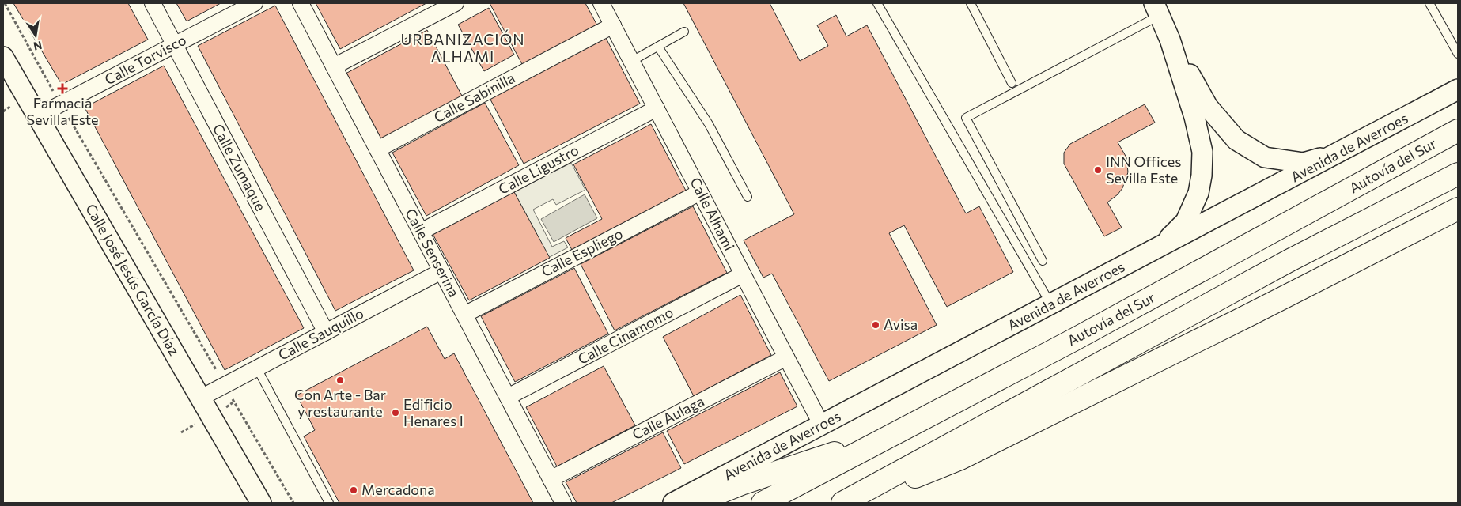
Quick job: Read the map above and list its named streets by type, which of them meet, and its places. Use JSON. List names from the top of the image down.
{
  "streets": {
    "highway": ["Autovía del Sur"],
    "street": [
      "Calle Torvisco",
      "Calle Sabinilla",
      "Avenida de Averroes",
      "Calle Zumaque",
      "Calle Ligustro",
      "Calle Alhami",
      "Calle Senserina",
      "Calle Espliego",
      "Calle José Jesús García Díaz",
      "Calle Sauquillo",
      "Calle Cinamomo",
      "Calle Aulaga"
    ]
  },
  "crossings": [
    ["Calle Torvisco", "Calle Zumaque"],
    ["Calle Torvisco", "Calle José Jesús García Díaz"],
    ["Calle Sabinilla", "Calle Alhami"],
    ["Calle Sabinilla", "Calle Senserina"],
    ["Avenida de Averroes", "Calle Alhami"],
    ["Calle Zumaque", "Calle Sauquillo"],
    ["Calle Ligustro", "Calle Alhami"],
    ["Calle Ligustro", "Calle Senserina"],
    ["Calle Alhami", "Calle Espliego"],
    ["Calle Alhami", "Calle Cinamomo"],
    ["Calle Alhami", "Calle Aulaga"],
    ["Calle Senserina", "Calle Espliego"],
    ["Calle Senserina", "Calle Sauquillo"],
    ["Calle Senserina", "Calle Cinamomo"],
    ["Calle Senserina", "Calle Aulaga"],
    ["Calle José Jesús García Díaz", "Calle Sauquillo"]
  ],
  "districts": ["URBANIZACIÓN ALHAMI"],
  "places": {
    "health": ["Farmacia Sevilla Este"],
    "other": [
      "INN Offices Sevilla Este",
      "Avisa",
      "Con Arte - Bar y restaurante",
      "Edificio Henares I",
      "Mercadona"
    ]
  },
  "north": "bottom"
}
